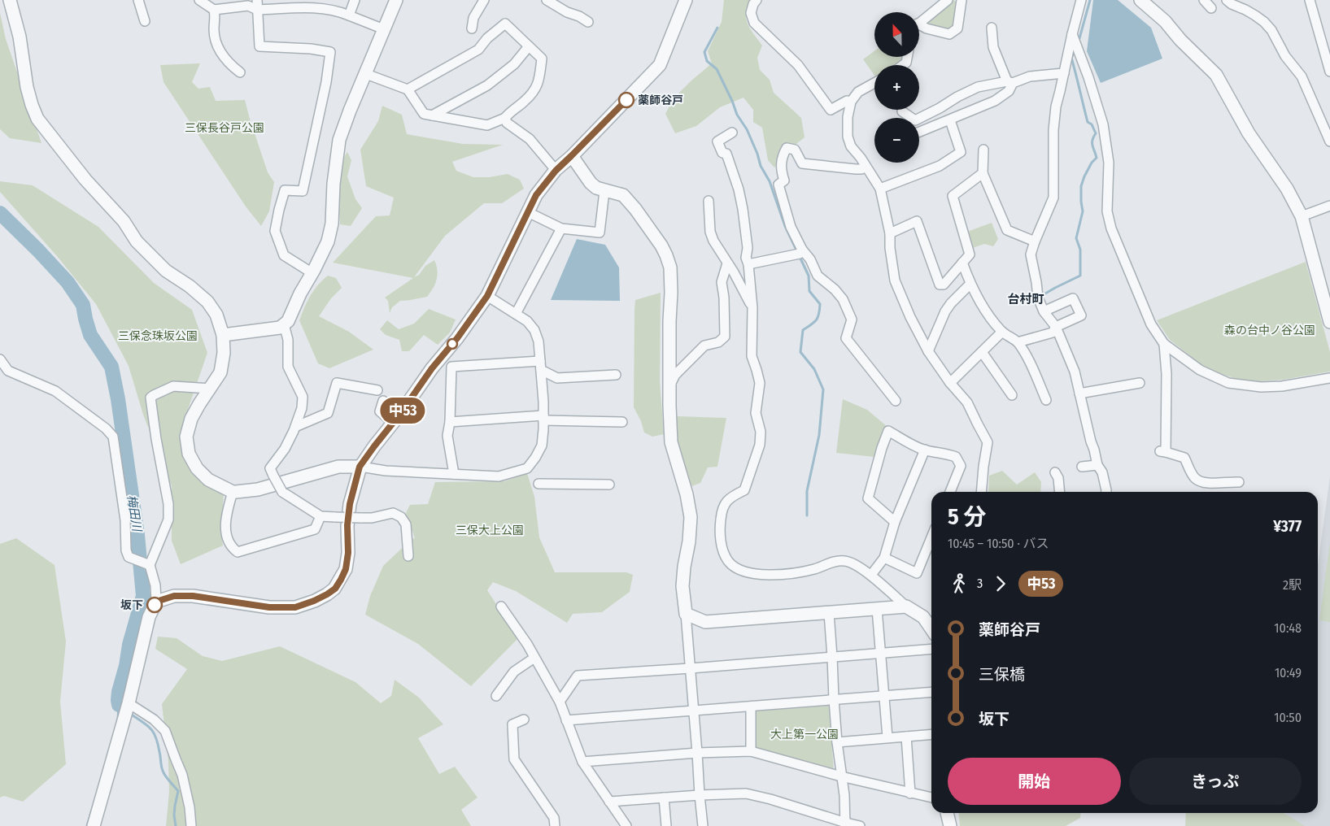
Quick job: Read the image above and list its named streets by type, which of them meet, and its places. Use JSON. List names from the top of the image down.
{
  "districts": ["台村町"],
  "water": ["梅田川"],
  "parks": [
    "三保長谷戸公園",
    "森の台中ノ谷公園",
    "三保念珠坂公園",
    "三保大上公園",
    "大上第一公園"
  ],
  "places": ["薬師谷戸", "坂下"],
  "lines": ["bus line 中53"],
  "north": "top",
  "page": {
    "on_map": "中53",
    "map_buttons": ["+", "−"],
    "heading": ["5 分", "10:45 – 10:50 · バス", "¥377"],
    "legs": ["3", "中53", "2駅"],
    "list": [
      {
        "name": "薬師谷戸",
        "value": "10:48"
      },
      {
        "name": "三保橋",
        "value": "10:49"
      },
      {
        "name": "坂下",
        "value": "10:50"
      }
    ],
    "buttons": ["開始", "きっぷ"]
  }
}
